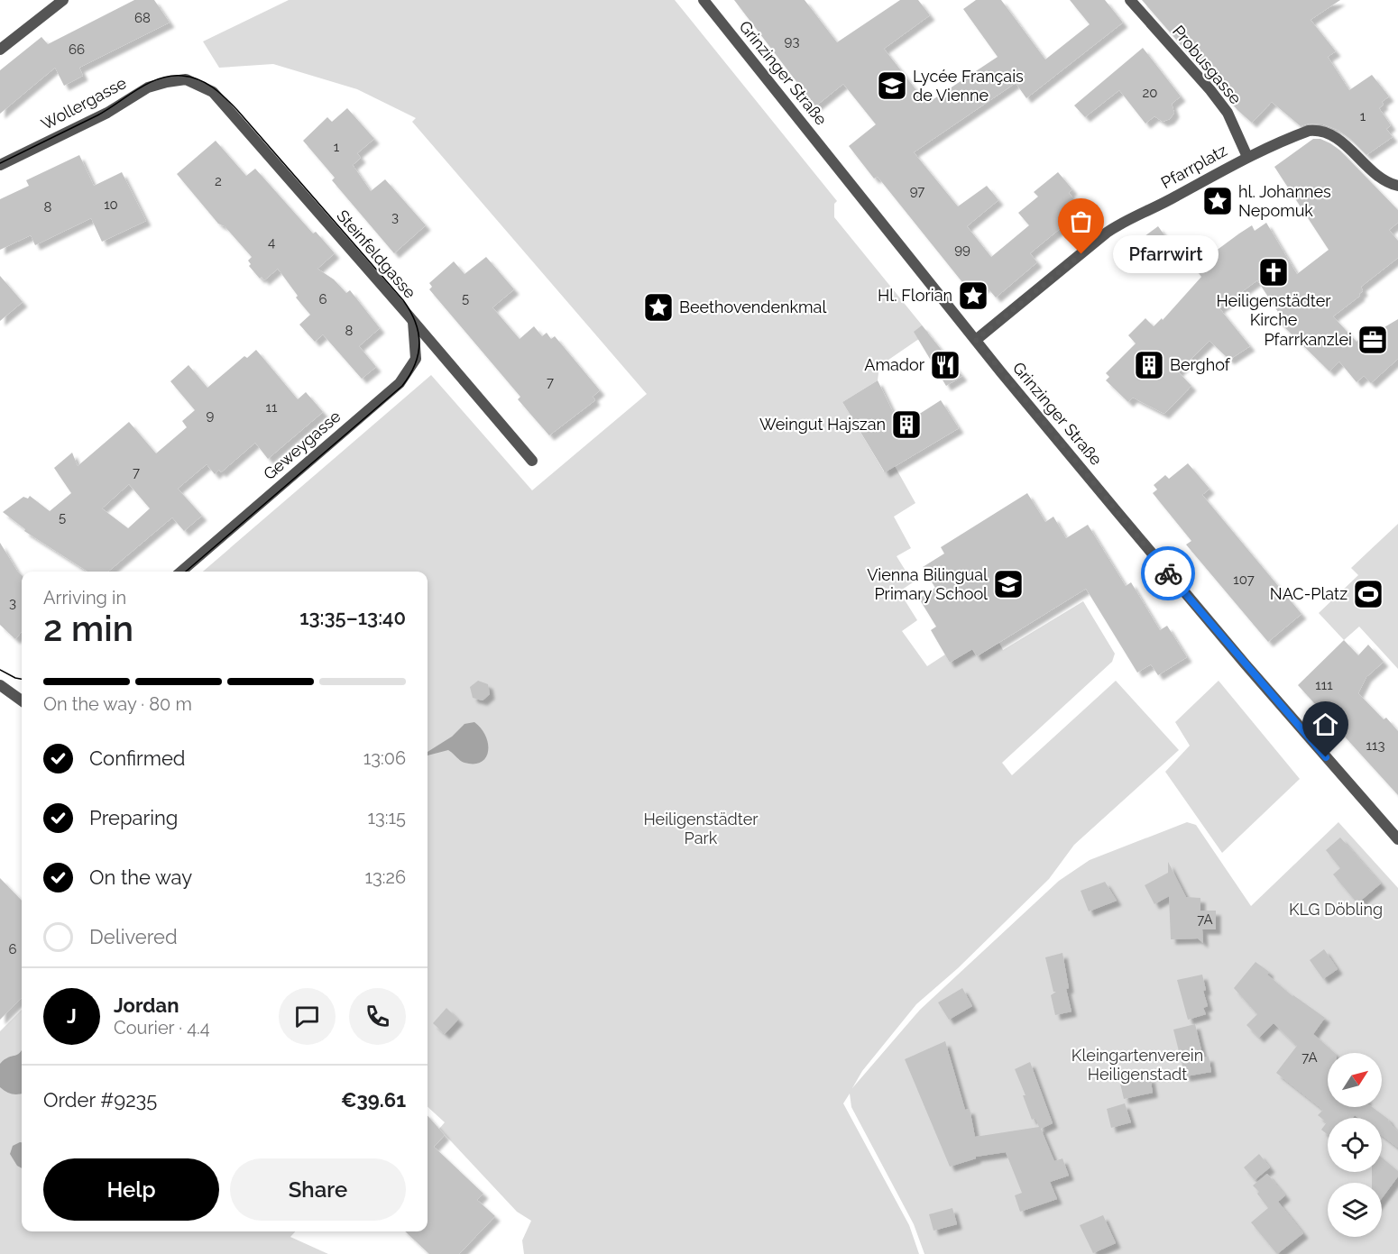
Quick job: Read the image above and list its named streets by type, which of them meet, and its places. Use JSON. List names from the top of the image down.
{
  "streets": {
    "street": [
      "Probusgasse",
      "Grinzinger Straße",
      "Wollergasse",
      "Pfarrplatz",
      "Steinfeldgasse",
      "Geweygasse"
    ]
  },
  "crossings": [
    ["Probusgasse", "Pfarrplatz"],
    ["Grinzinger Straße", "Pfarrplatz"],
    ["Wollergasse", "Steinfeldgasse"],
    ["Steinfeldgasse", "Geweygasse"]
  ],
  "parks": ["Heiligenstädter Park", "KLG Döbling", "Kleingartenverein Heiligenstadt"],
  "places": {
    "school or university": ["Lycée Français de Vienne", "Vienna Bilingual Primary School"],
    "place": ["hl. Johannes Nepomuk", "Hl. Florian", "Beethovendenkmal"],
    "other": ["Pfarrwirt"],
    "church": ["Heiligenstädter Kirche"],
    "office": ["Pfarrkanzlei"],
    "restaurant": ["Amador"],
    "building": ["Berghof", "Weingut Hajszan"],
    "sports": ["NAC-Platz"]
  },
  "house_numbers": [
    "68",
    "93",
    "66",
    "20",
    "1",
    "1",
    "2",
    "97",
    "10",
    "8",
    "3",
    "4",
    "99",
    "5",
    "6",
    "8",
    "7",
    "11",
    "9",
    "7",
    "5",
    "107",
    "3",
    "111",
    "113",
    "7A",
    "6",
    "7A"
  ],
  "north": "top right",
  "page": {
    "bubble": "Pfarrwirt",
    "heading": ["2 min", "Arriving in", "13:35–13:40"],
    "panel": [
      "Jordan",
      "Courier · 4.4",
      "Order #9235",
      "€39.61"
    ],
    "bar": "On the way · 80 m",
    "list": [
      ["Confirmed", "13:06"],
      ["Preparing", "13:15"],
      ["On the way", "13:26"],
      "Delivered"
    ],
    "round": "J",
    "buttons": ["Help", "Share"]
  }
}
